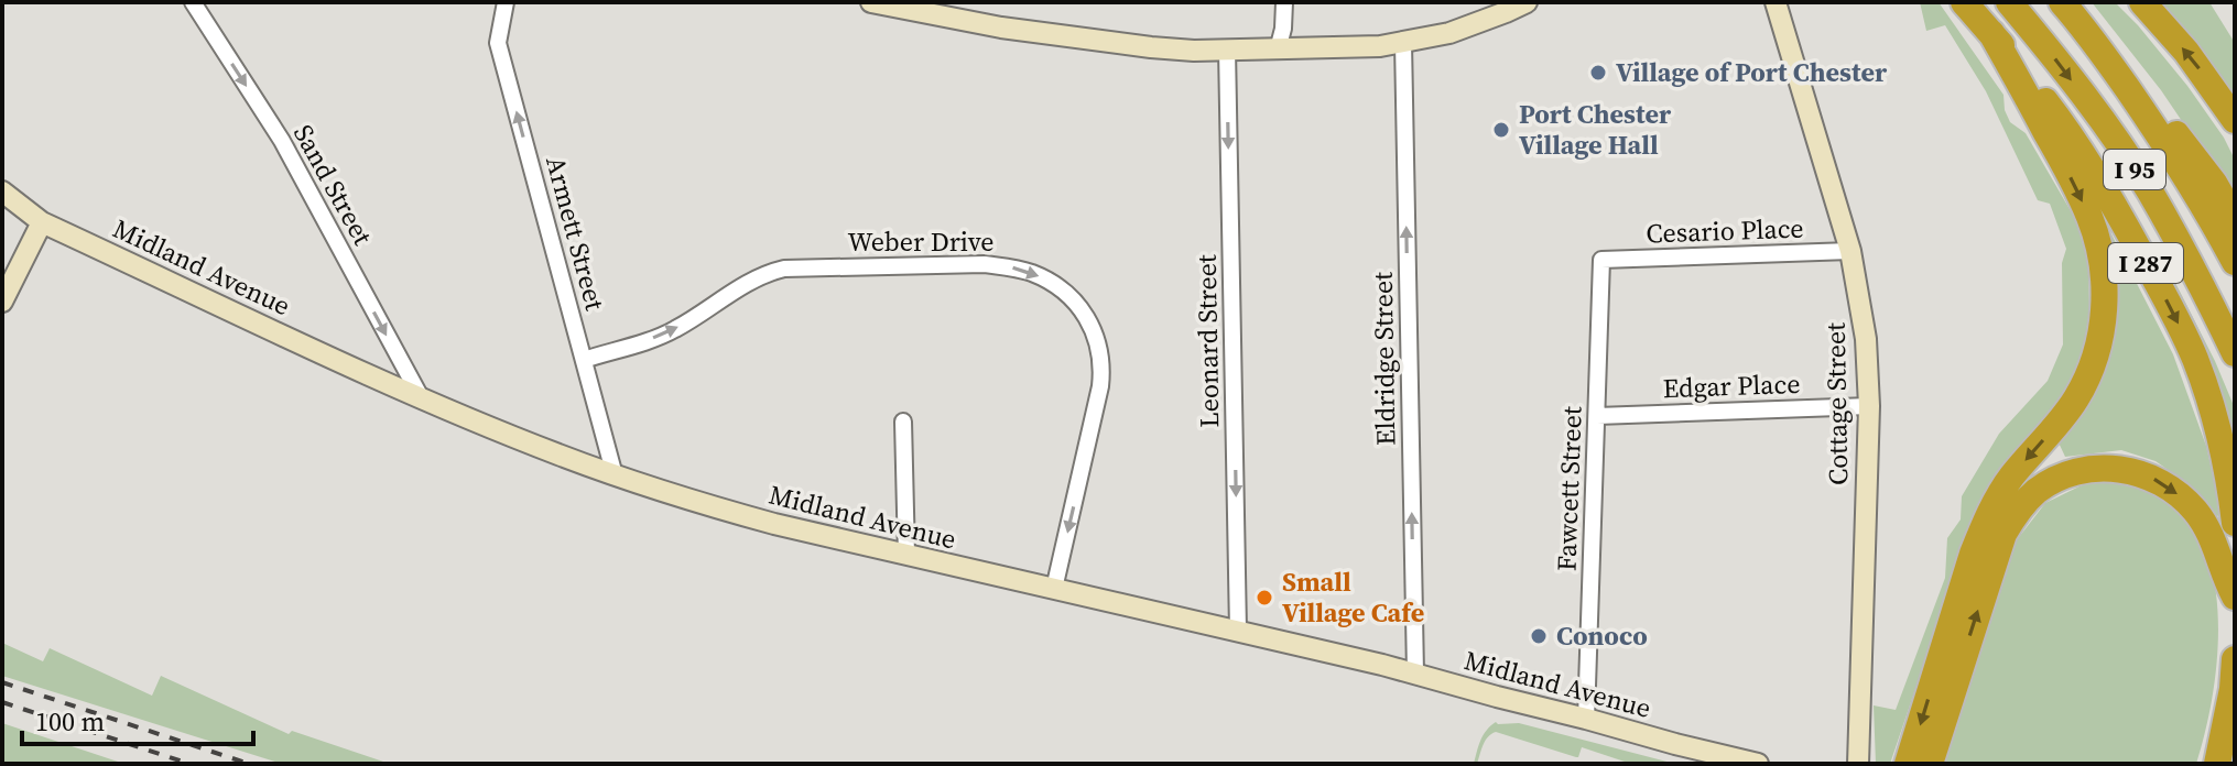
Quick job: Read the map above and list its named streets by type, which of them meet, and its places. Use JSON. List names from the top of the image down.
{
  "streets": {
    "highway": ["I 95", "I 287"],
    "street": [
      "Sand Street",
      "Cesario Place",
      "Armett Street",
      "Weber Drive",
      "Midland Avenue",
      "Leonard Street",
      "Eldridge Street",
      "Edgar Place",
      "Cottage Street",
      "Fawcett Street"
    ]
  },
  "crossings": [
    ["Sand Street", "Midland Avenue"],
    ["Cesario Place", "Cottage Street"],
    ["Cesario Place", "Fawcett Street"],
    ["Armett Street", "Weber Drive"],
    ["Armett Street", "Midland Avenue"],
    ["Weber Drive", "Midland Avenue"],
    ["Midland Avenue", "Leonard Street"],
    ["Midland Avenue", "Eldridge Street"],
    ["Midland Avenue", "Fawcett Street"],
    ["Edgar Place", "Cottage Street"],
    ["Edgar Place", "Fawcett Street"]
  ],
  "one_way": [
    "Sand Street",
    "Armett Street",
    "Leonard Street",
    "Eldridge Street"
  ],
  "places": [
    "Village of Port Chester",
    "Port Chester Village Hall",
    "Small Village Cafe",
    "Conoco"
  ],
  "scale_bar": "100 m"
}
